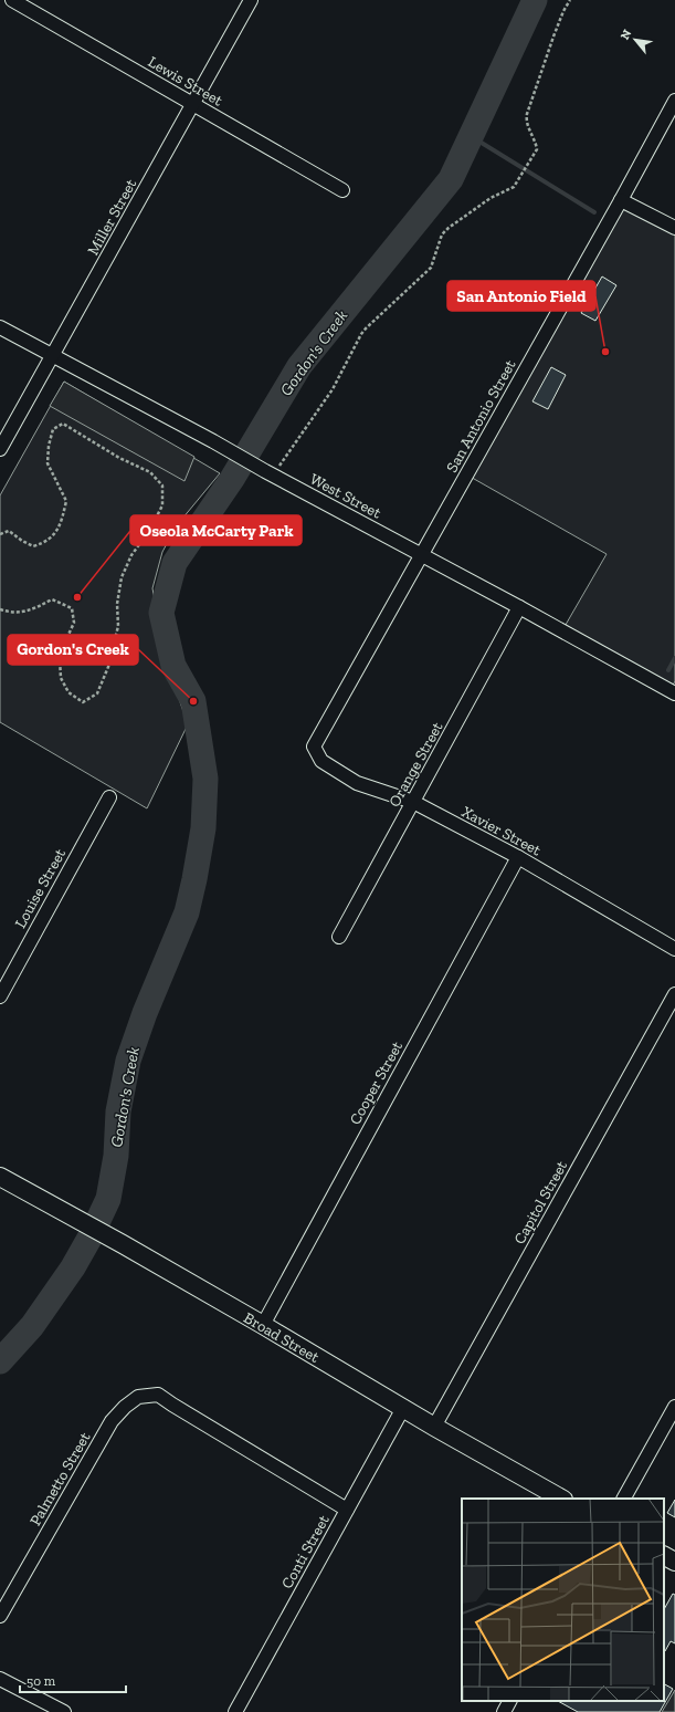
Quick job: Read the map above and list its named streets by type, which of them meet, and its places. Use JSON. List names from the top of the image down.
{
  "streets": {
    "street": [
      "Lewis Street",
      "Miller Street",
      "San Antonio Street",
      "West Street",
      "Orange Street",
      "Xavier Street",
      "Louise Street",
      "Cooper Street",
      "Capitol Street",
      "Broad Street",
      "Palmetto Street",
      "Conti Street"
    ]
  },
  "crossings": [
    ["Lewis Street", "Miller Street"],
    ["Miller Street", "West Street"],
    ["San Antonio Street", "West Street"],
    ["San Antonio Street", "Xavier Street"],
    ["West Street", "Orange Street"],
    ["Orange Street", "Xavier Street"],
    ["Xavier Street", "Cooper Street"],
    ["Cooper Street", "Broad Street"],
    ["Capitol Street", "Broad Street"],
    ["Broad Street", "Conti Street"],
    ["Palmetto Street", "Conti Street"]
  ],
  "water": ["Gordon's Creek"],
  "places": ["San Antonio Field", "Oseola McCarty Park", "Gordon's Creek"],
  "scale_bar": "50 m",
  "north": "top left"
}
